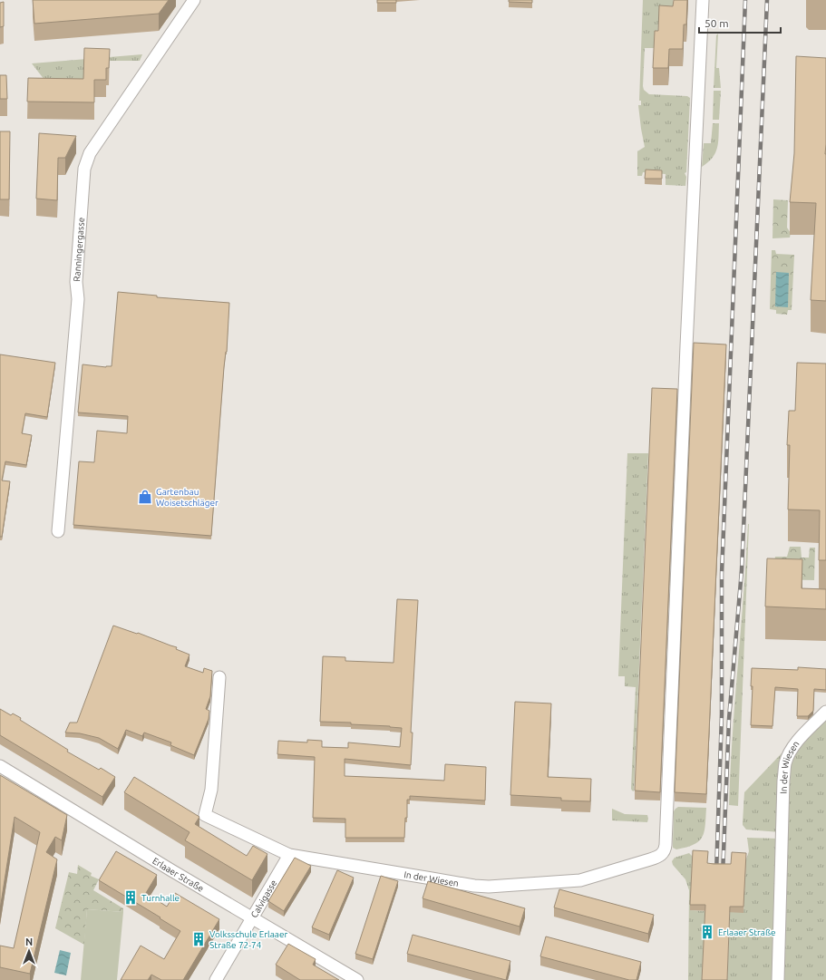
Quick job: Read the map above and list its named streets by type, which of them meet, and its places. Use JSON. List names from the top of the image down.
{
  "streets": {
    "street": [
      "Ranningergasse",
      "In der Wiesen",
      "Erlaaer Straße",
      "Calvigasse"
    ]
  },
  "crossings": [
    ["In der Wiesen", "Calvigasse"],
    ["Erlaaer Straße", "Calvigasse"]
  ],
  "places": {
    "shop": ["Gartenbau Woisetschläger"],
    "building": ["Turnhalle", "Erlaaer Straße", "Volksschule Erlaaer Straße 72-74"]
  },
  "scale_bar": "50 m",
  "north": "top"
}
